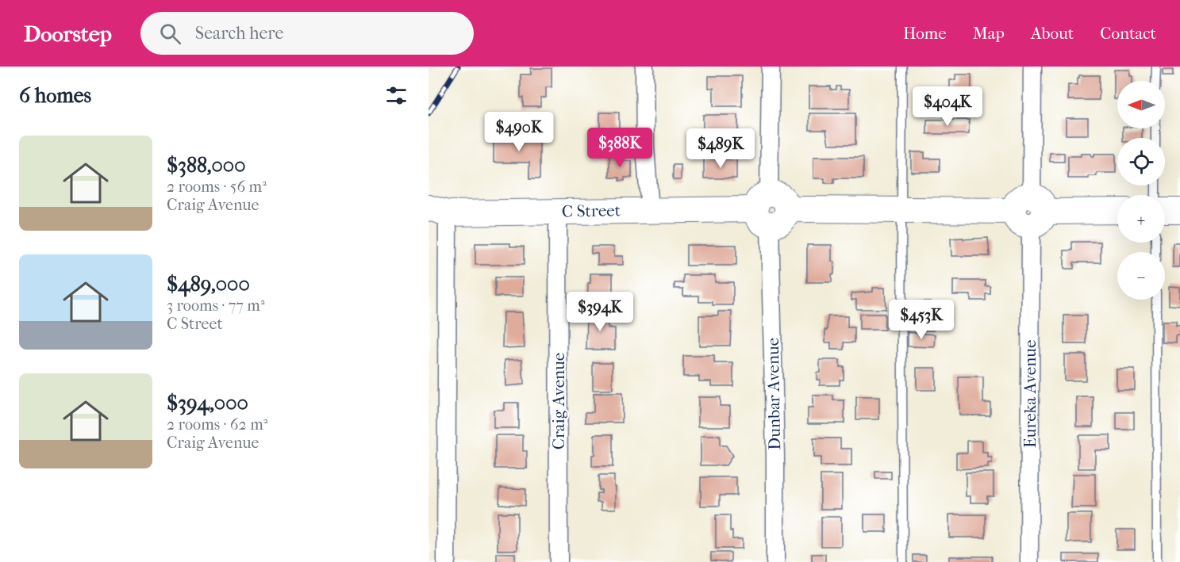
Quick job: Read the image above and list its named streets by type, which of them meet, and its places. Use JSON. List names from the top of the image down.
{
  "streets": {
    "street": [
      "C Street",
      "Dunbar Avenue",
      "Eureka Avenue",
      "Craig Avenue"
    ]
  },
  "crossings": [
    ["C Street", "Dunbar Avenue"],
    ["C Street", "Eureka Avenue"],
    ["C Street", "Craig Avenue"]
  ],
  "north": "left",
  "page": {
    "header": "Doorstep",
    "search": "Search here",
    "nav": [
      "Home",
      "Map",
      "About",
      "Contact"
    ],
    "heading": "6 homes",
    "map_buttons": ["+", "−"],
    "price": [
      "$404K",
      "$490K",
      "$388K",
      "$489K",
      "$394K",
      "$453K"
    ],
    "list": [
      {
        "name": "$388,000",
        "note": "2 rooms · 56 m² · Craig Avenue"
      },
      {
        "name": "$489,000",
        "note": "3 rooms · 77 m² · C Street"
      },
      {
        "name": "$394,000",
        "note": "2 rooms · 62 m² · Craig Avenue"
      }
    ]
  }
}
